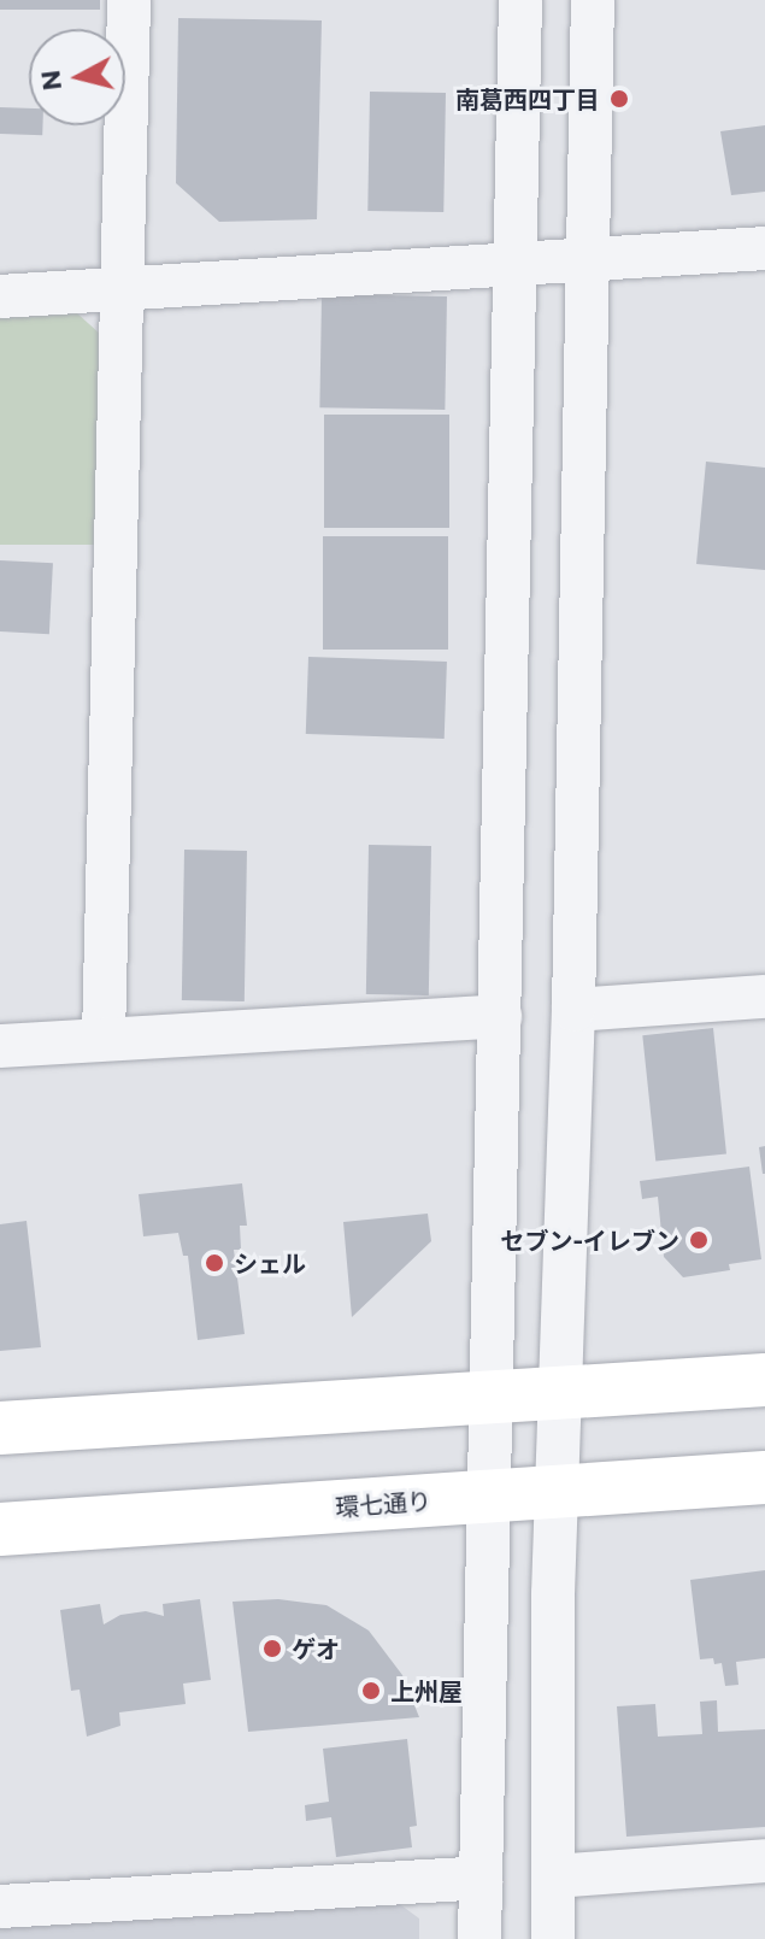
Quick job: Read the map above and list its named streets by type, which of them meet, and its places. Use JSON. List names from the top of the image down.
{
  "streets": {
    "main road": ["環七通り"]
  },
  "places": [
    "南葛西四丁目",
    "セブン-イレブン",
    "シェル",
    "ゲオ",
    "上州屋"
  ],
  "north": "left"
}
